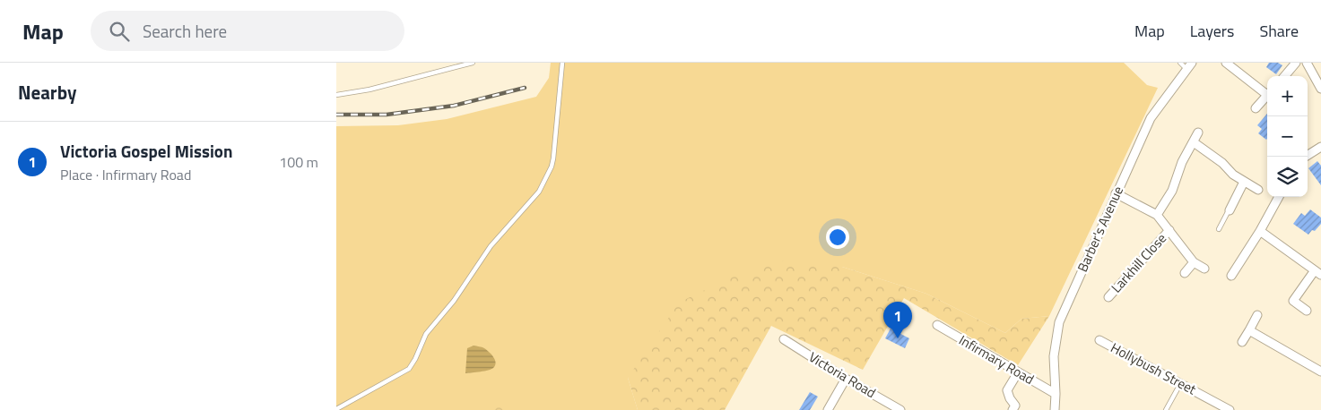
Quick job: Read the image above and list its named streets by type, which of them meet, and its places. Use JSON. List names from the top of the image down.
{
  "streets": {
    "street": [
      "Barber's Avenue",
      "Larkhill Close",
      "Infirmary Road",
      "Hollybush Street",
      "Victoria Road"
    ]
  },
  "crossings": [
    ["Barber's Avenue", "Infirmary Road"]
  ],
  "page": {
    "header": "Map",
    "search": "Search here",
    "nav": ["Map", "Layers", "Share"],
    "heading": "Nearby",
    "map_buttons": ["+", "−"],
    "list": [
      {
        "mark": "1",
        "name": "Victoria Gospel Mission",
        "note": "Place · Infirmary Road",
        "value": "100 m"
      }
    ],
    "pins": "1"
  }
}
